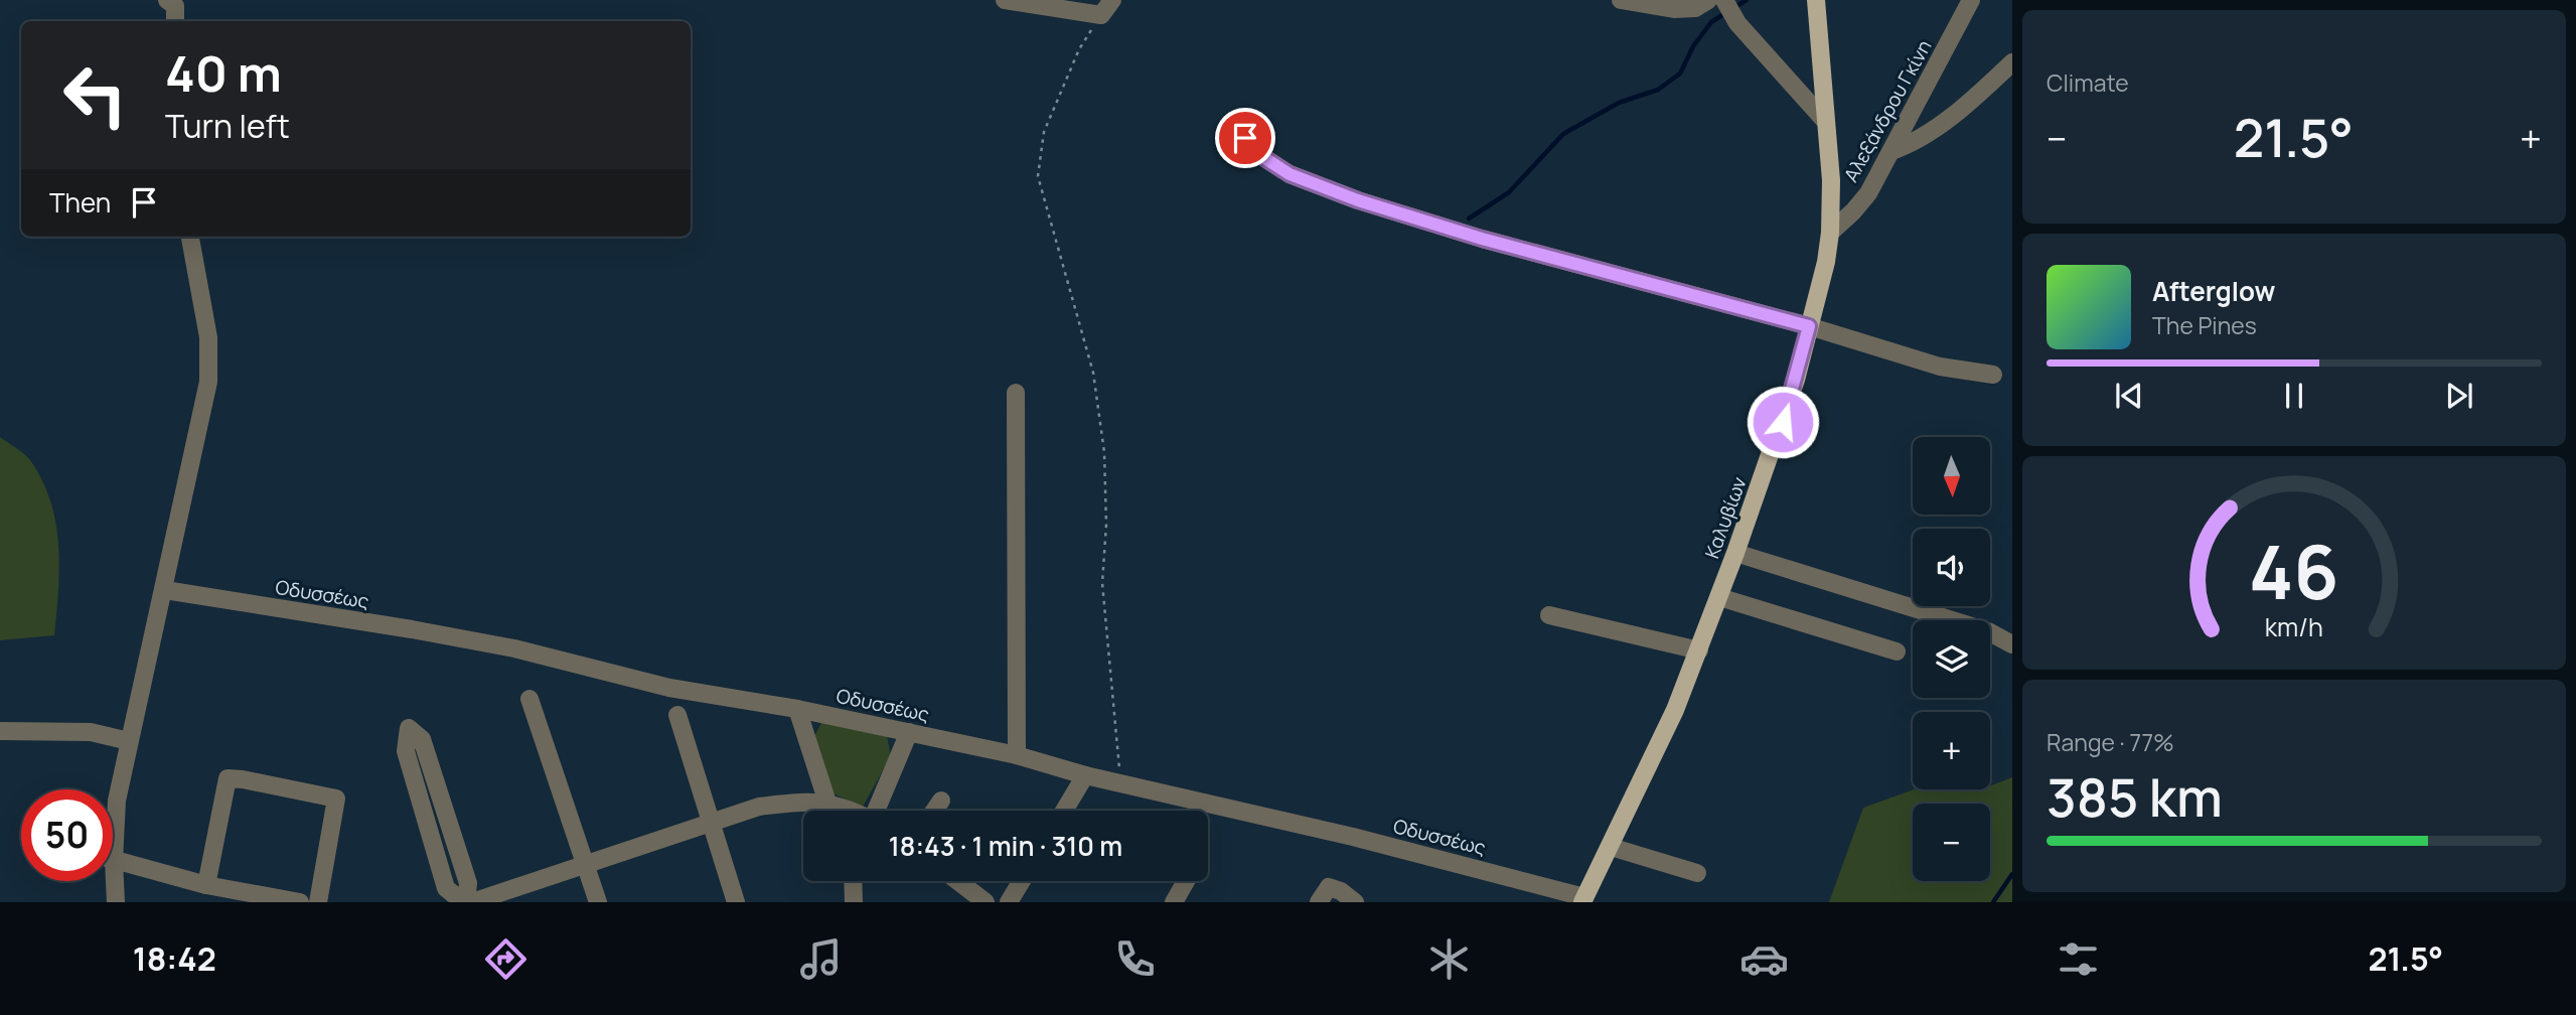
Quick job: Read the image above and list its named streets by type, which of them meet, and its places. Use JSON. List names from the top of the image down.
{
  "streets": {
    "main road": ["Καλυβίων"],
    "street": ["Αλεξάνδρου Γκίνη", "Οδυσσέως"]
  },
  "crossings": [
    ["Αλεξάνδρου Γκίνη", "Καλυβίων"],
    ["Καλυβίων", "Οδυσσέως"]
  ],
  "north": "bottom",
  "page": {
    "tile": [
      "Climate",
      ["Range · 77%", "385 km"]
    ],
    "turn": ["40 m", "Turn left"],
    "heat": ["−", "21.5°", "+"],
    "then": "Then",
    "song": ["Afterglow", "The Pines"],
    "map_buttons": ["+", "−"],
    "limit": "50",
    "trip": "18:43 · 1 min · 310 m",
    "tabs": ["18:42", "21.5°"],
    "gauge": ["46", "km/h"]
  }
}
